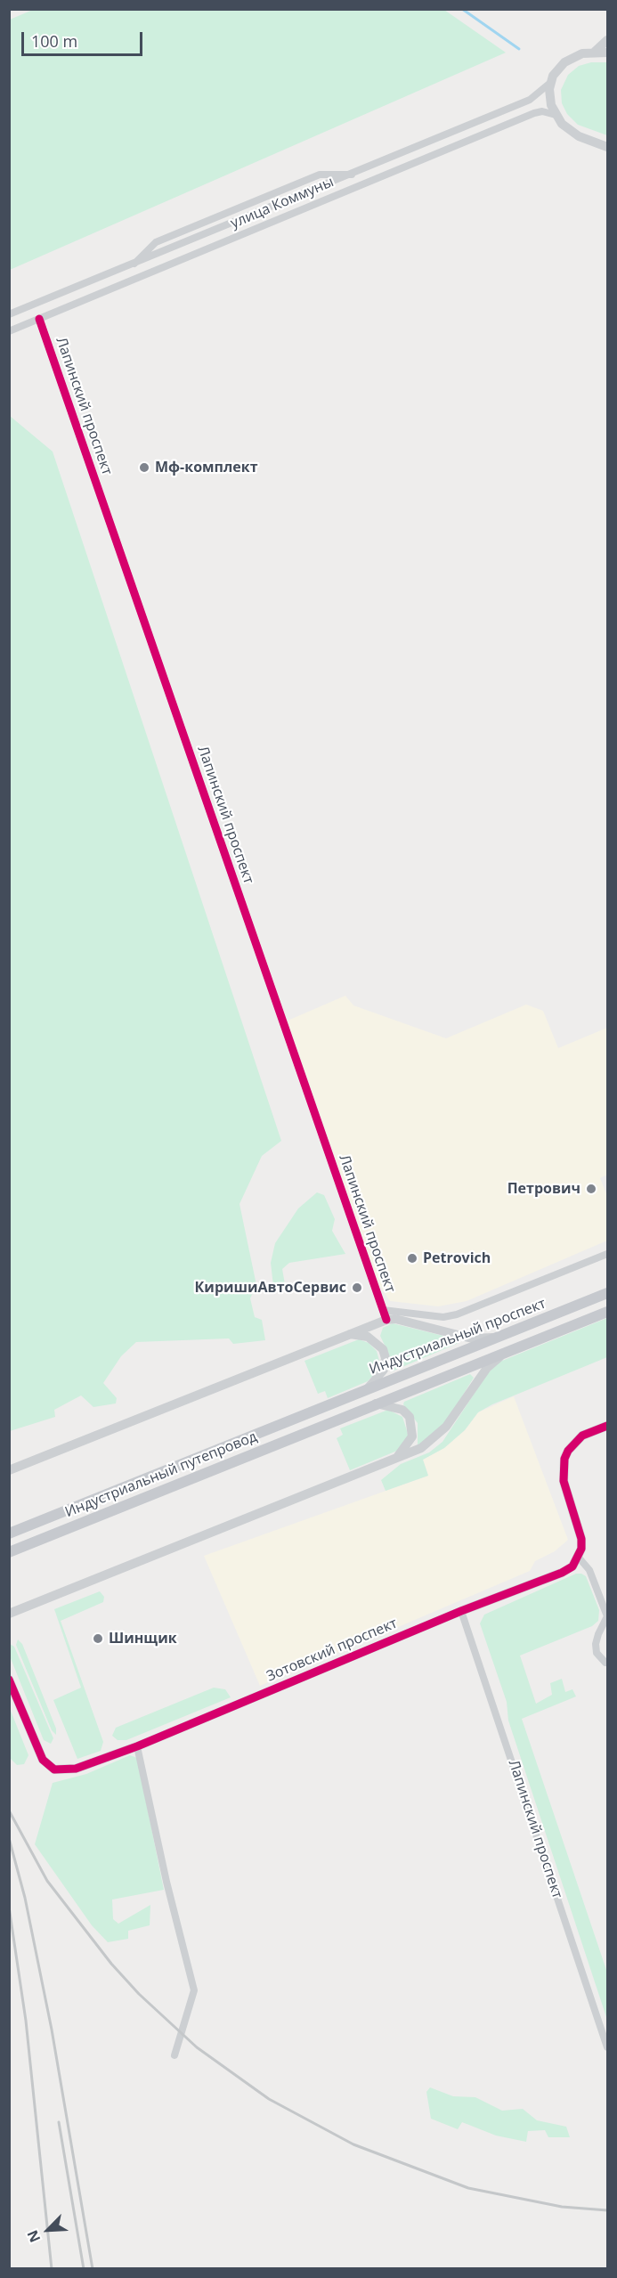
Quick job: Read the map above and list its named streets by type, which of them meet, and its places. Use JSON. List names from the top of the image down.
{
  "streets": {
    "main road": ["Индустриальный проспект", "Индустриальный путепровод"],
    "street": ["улица Коммуны", "Лапинский проспект", "Зотовский проспект"]
  },
  "crossings": [
    ["улица Коммуны", "Лапинский проспект"],
    ["Лапинский проспект", "Зотовский проспект"],
    ["Индустриальный проспект", "Индустриальный путепровод"]
  ],
  "places": [
    "Мф-комплект",
    "Петрович",
    "Petrovich",
    "КиришиАвтоСервис",
    "Шинщик"
  ],
  "scale_bar": "100 m",
  "north": "bottom left"
}
